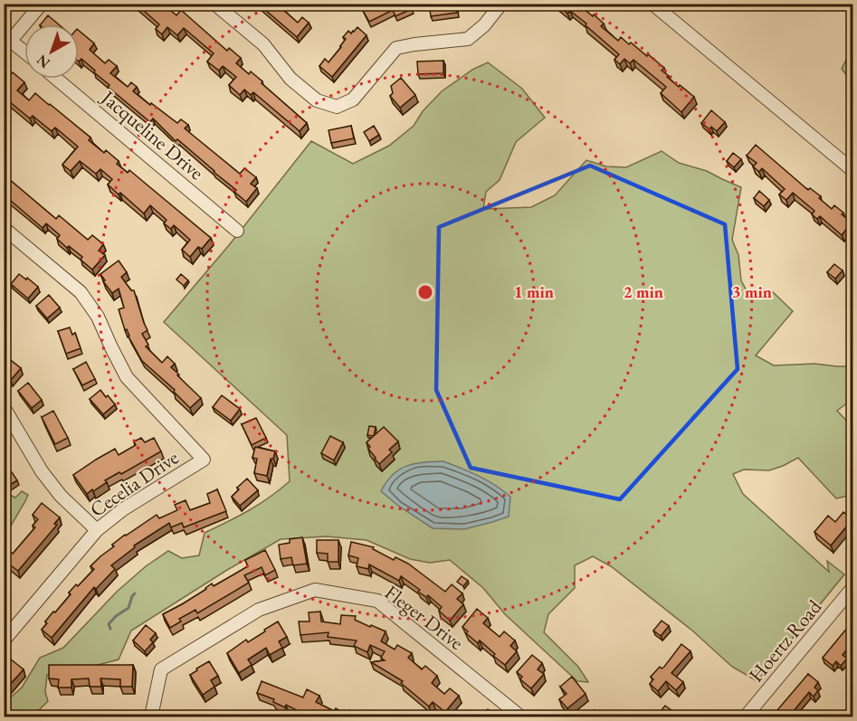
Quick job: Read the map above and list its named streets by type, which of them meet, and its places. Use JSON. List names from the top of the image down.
{
  "streets": {
    "street": [
      "Jacqueline Drive",
      "Cecelia Drive",
      "Fleger Drive",
      "Hoertz Road"
    ]
  },
  "north": "bottom left",
  "rings": ["1 min", "2 min", "3 min"]
}
